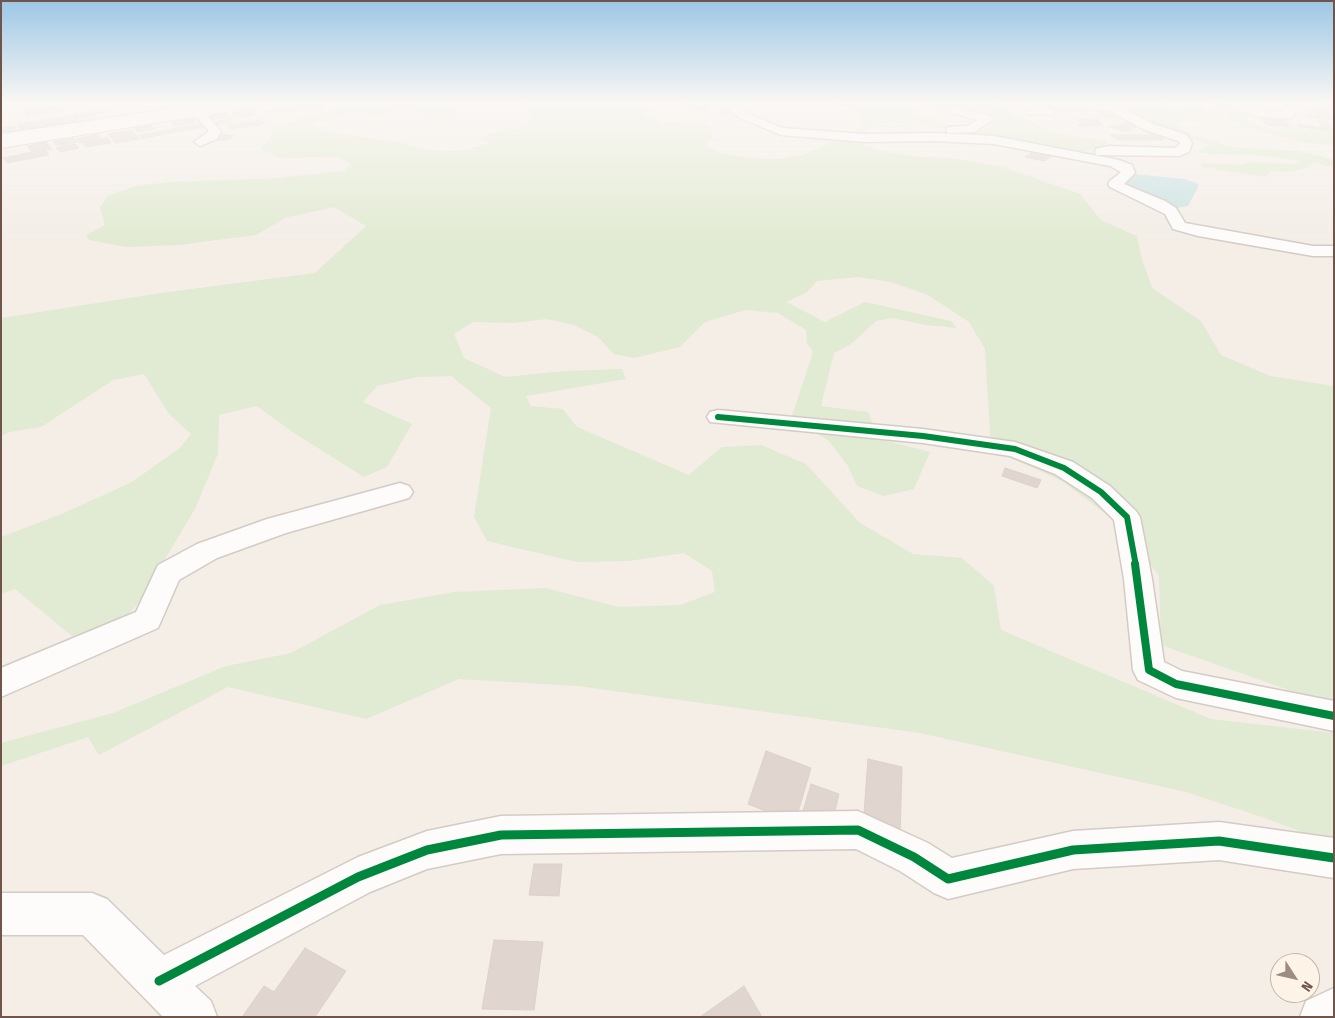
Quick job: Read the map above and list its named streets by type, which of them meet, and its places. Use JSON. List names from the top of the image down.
{
  "north": "bottom right"
}
